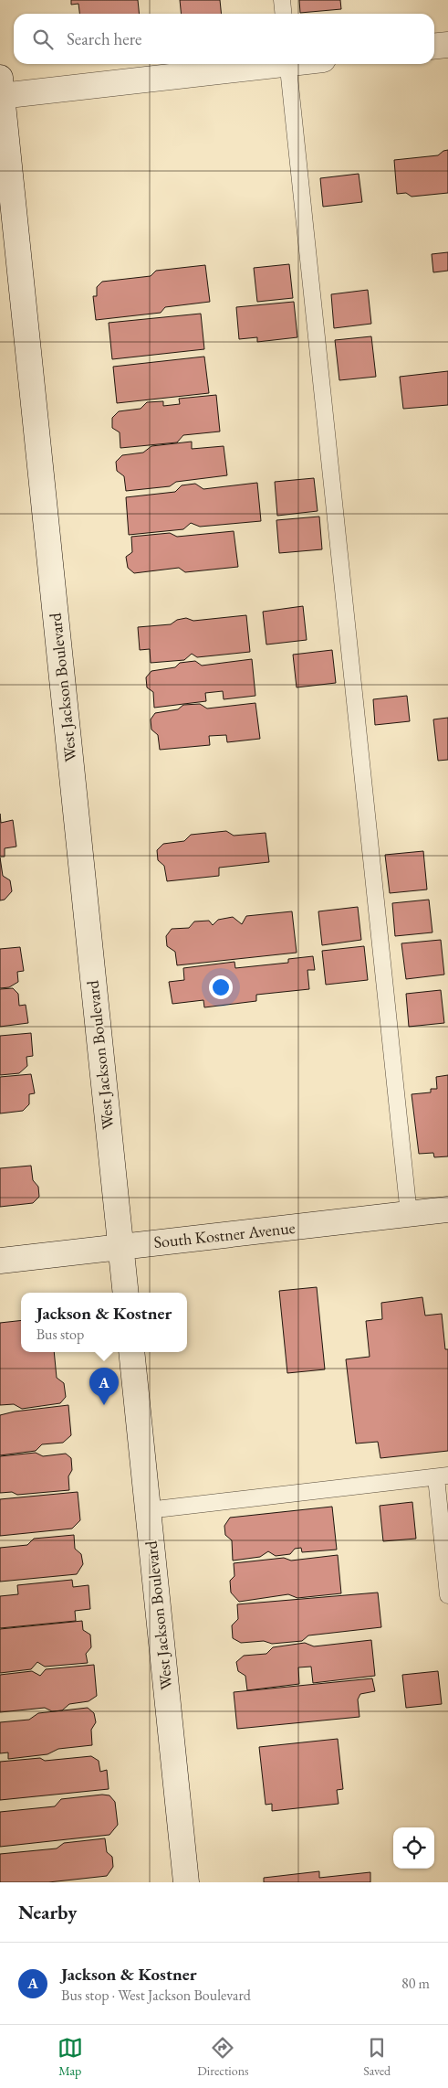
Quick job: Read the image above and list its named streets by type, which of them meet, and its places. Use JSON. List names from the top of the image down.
{
  "streets": {
    "street": ["West Jackson Boulevard", "South Kostner Avenue"]
  },
  "crossings": [
    ["West Jackson Boulevard", "South Kostner Avenue"]
  ],
  "page": {
    "search": "Search here",
    "popup": ["Jackson & Kostner", "Bus stop"],
    "pins": "A",
    "heading": "Nearby",
    "list": [
      {
        "mark": "A",
        "name": "Jackson & Kostner",
        "note": "Bus stop · West Jackson Boulevard",
        "value": "80 m"
      }
    ],
    "nav": ["Map", "Directions", "Saved"]
  }
}
